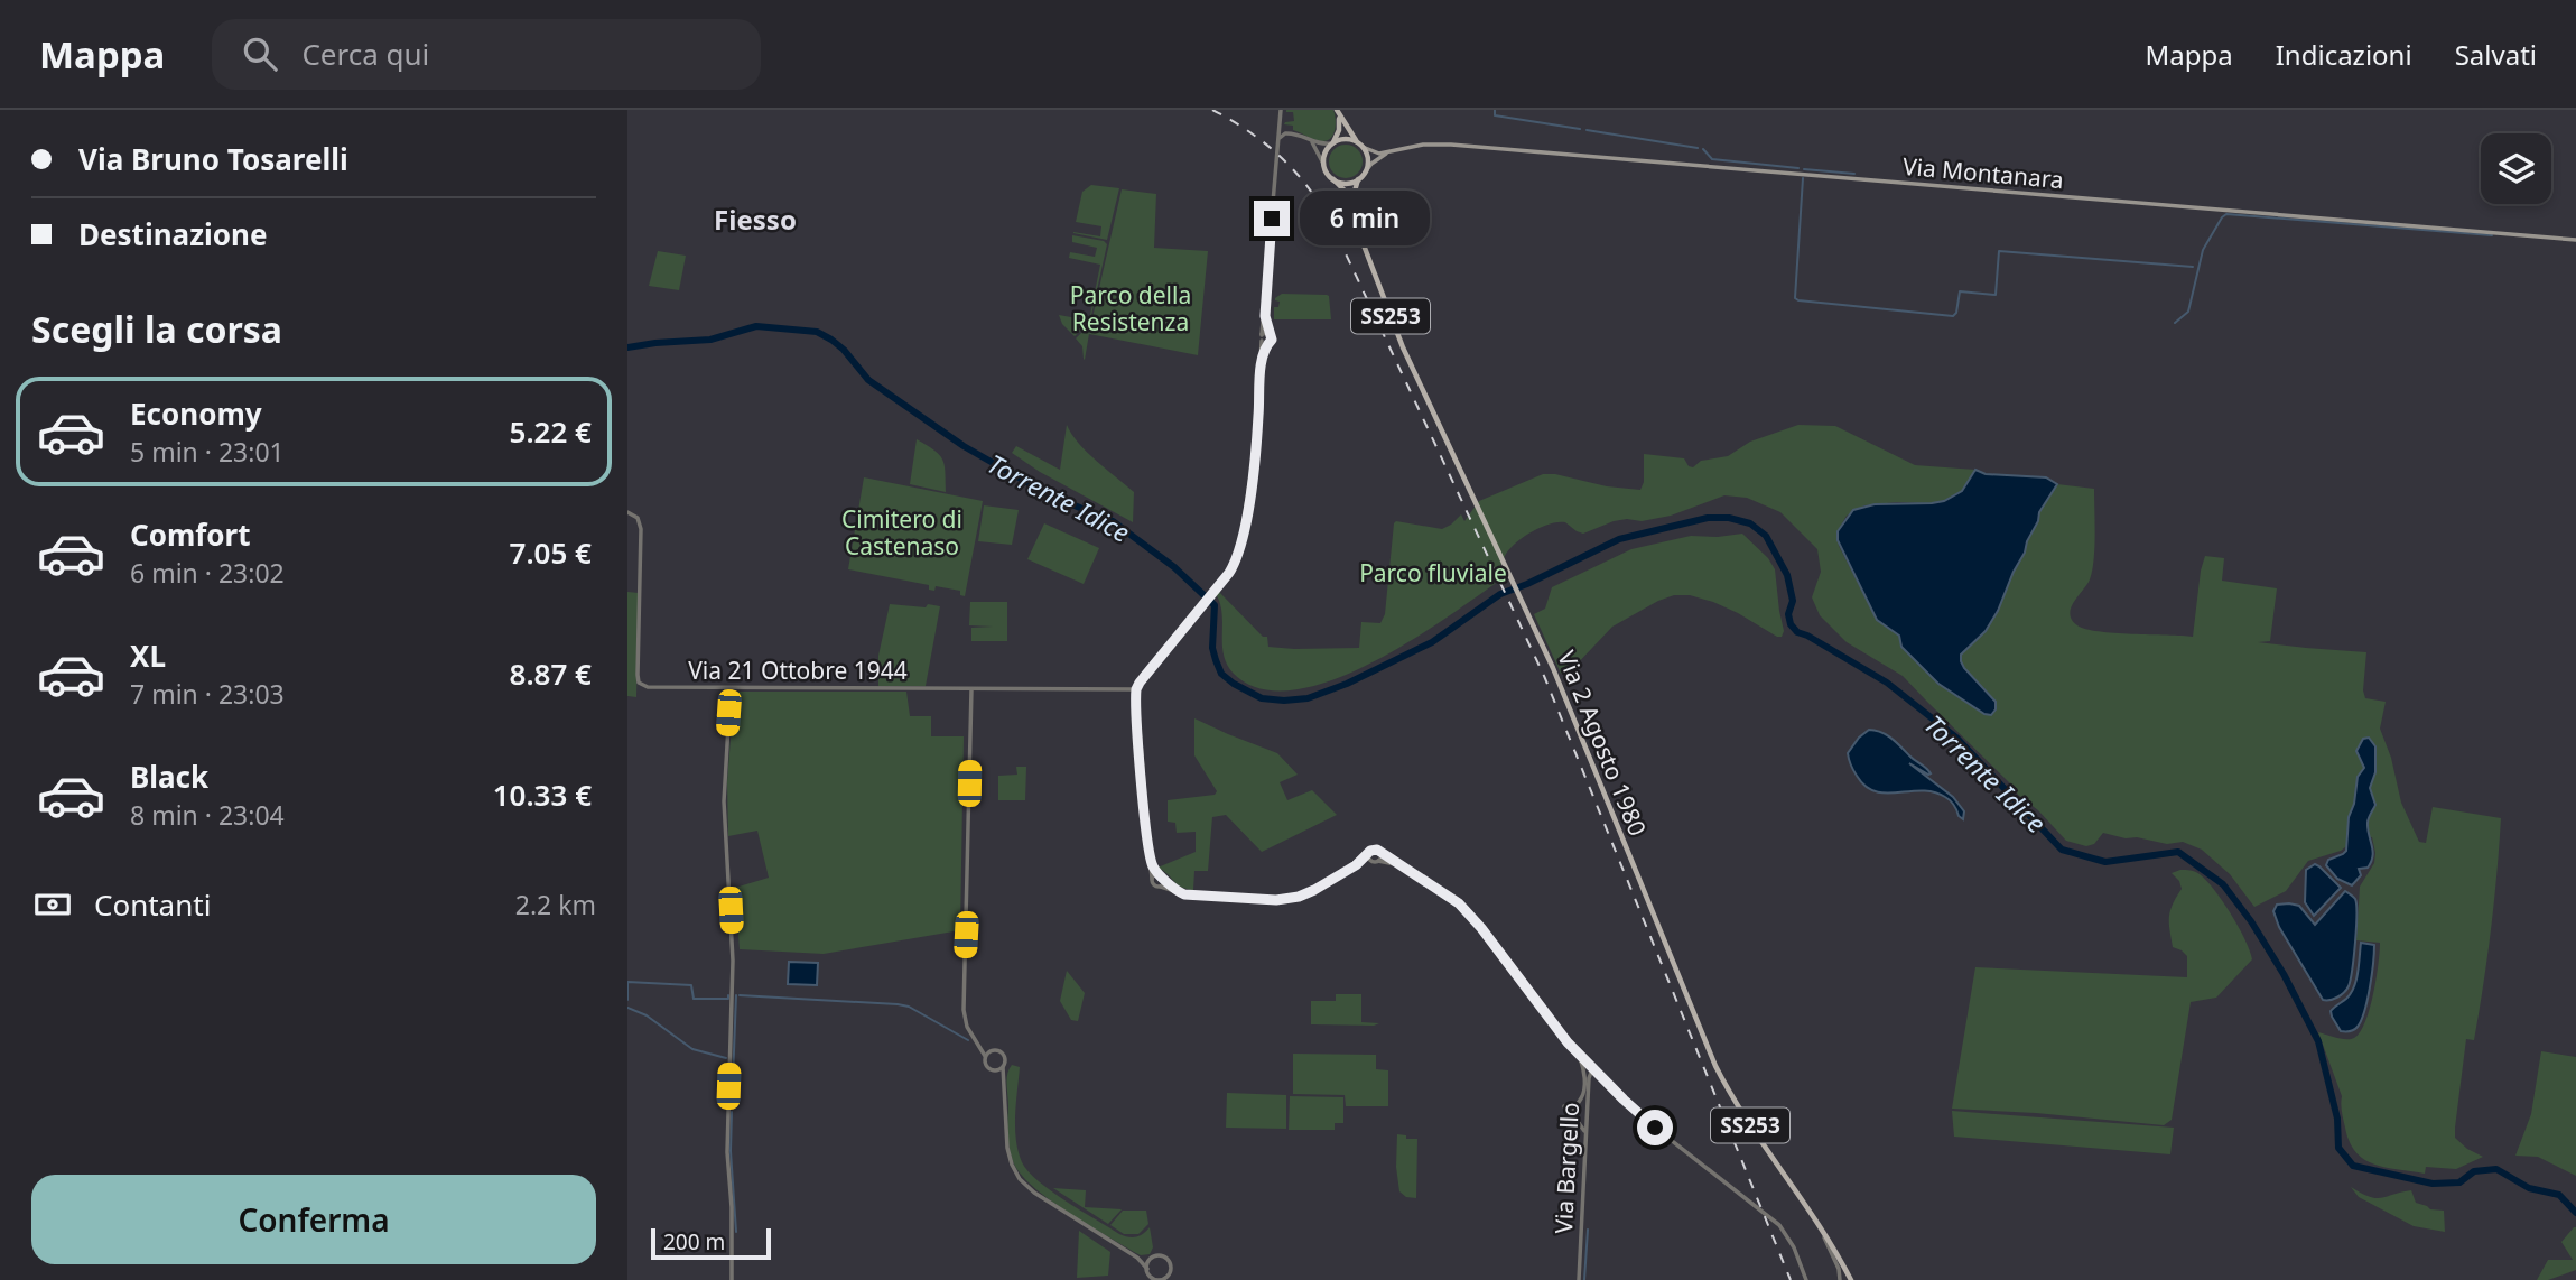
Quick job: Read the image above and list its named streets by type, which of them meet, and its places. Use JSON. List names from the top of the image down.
{
  "streets": {
    "main road": ["Via Montanara", "SS253", "Via 2 Agosto 1980"],
    "street": ["Via 21 Ottobre 1944", "Via Bargello"]
  },
  "crossings": [
    ["Via Montanara", "SS253"],
    ["Via Montanara", "Via 2 Agosto 1980"],
    ["SS253", "Via 2 Agosto 1980"]
  ],
  "districts": ["Fiesso"],
  "water": ["Torrente Idice"],
  "parks": ["Parco della Resistenza", "Cimitero di Castenaso", "Parco fluviale"],
  "scale_bar": "200 m",
  "page": {
    "header": "Mappa",
    "search": "Cerca qui",
    "nav": ["Mappa", "Indicazioni", "Salvati"],
    "banner": ["Via Bruno Tosarelli", "Destinazione"],
    "bubble": "6 min",
    "heading": "Scegli la corsa",
    "list": [
      {
        "name": "Economy",
        "note": "5 min · 23:01",
        "value": "5.22 €"
      },
      {
        "name": "Comfort",
        "note": "6 min · 23:02",
        "value": "7.05 €"
      },
      {
        "name": "XL",
        "note": "7 min · 23:03",
        "value": "8.87 €"
      },
      {
        "name": "Black",
        "note": "8 min · 23:04",
        "value": "10.33 €"
      }
    ],
    "pay": ["Contanti", "2.2 km"],
    "buttons": "Conferma",
    "scale": "200 m"
  }
}
